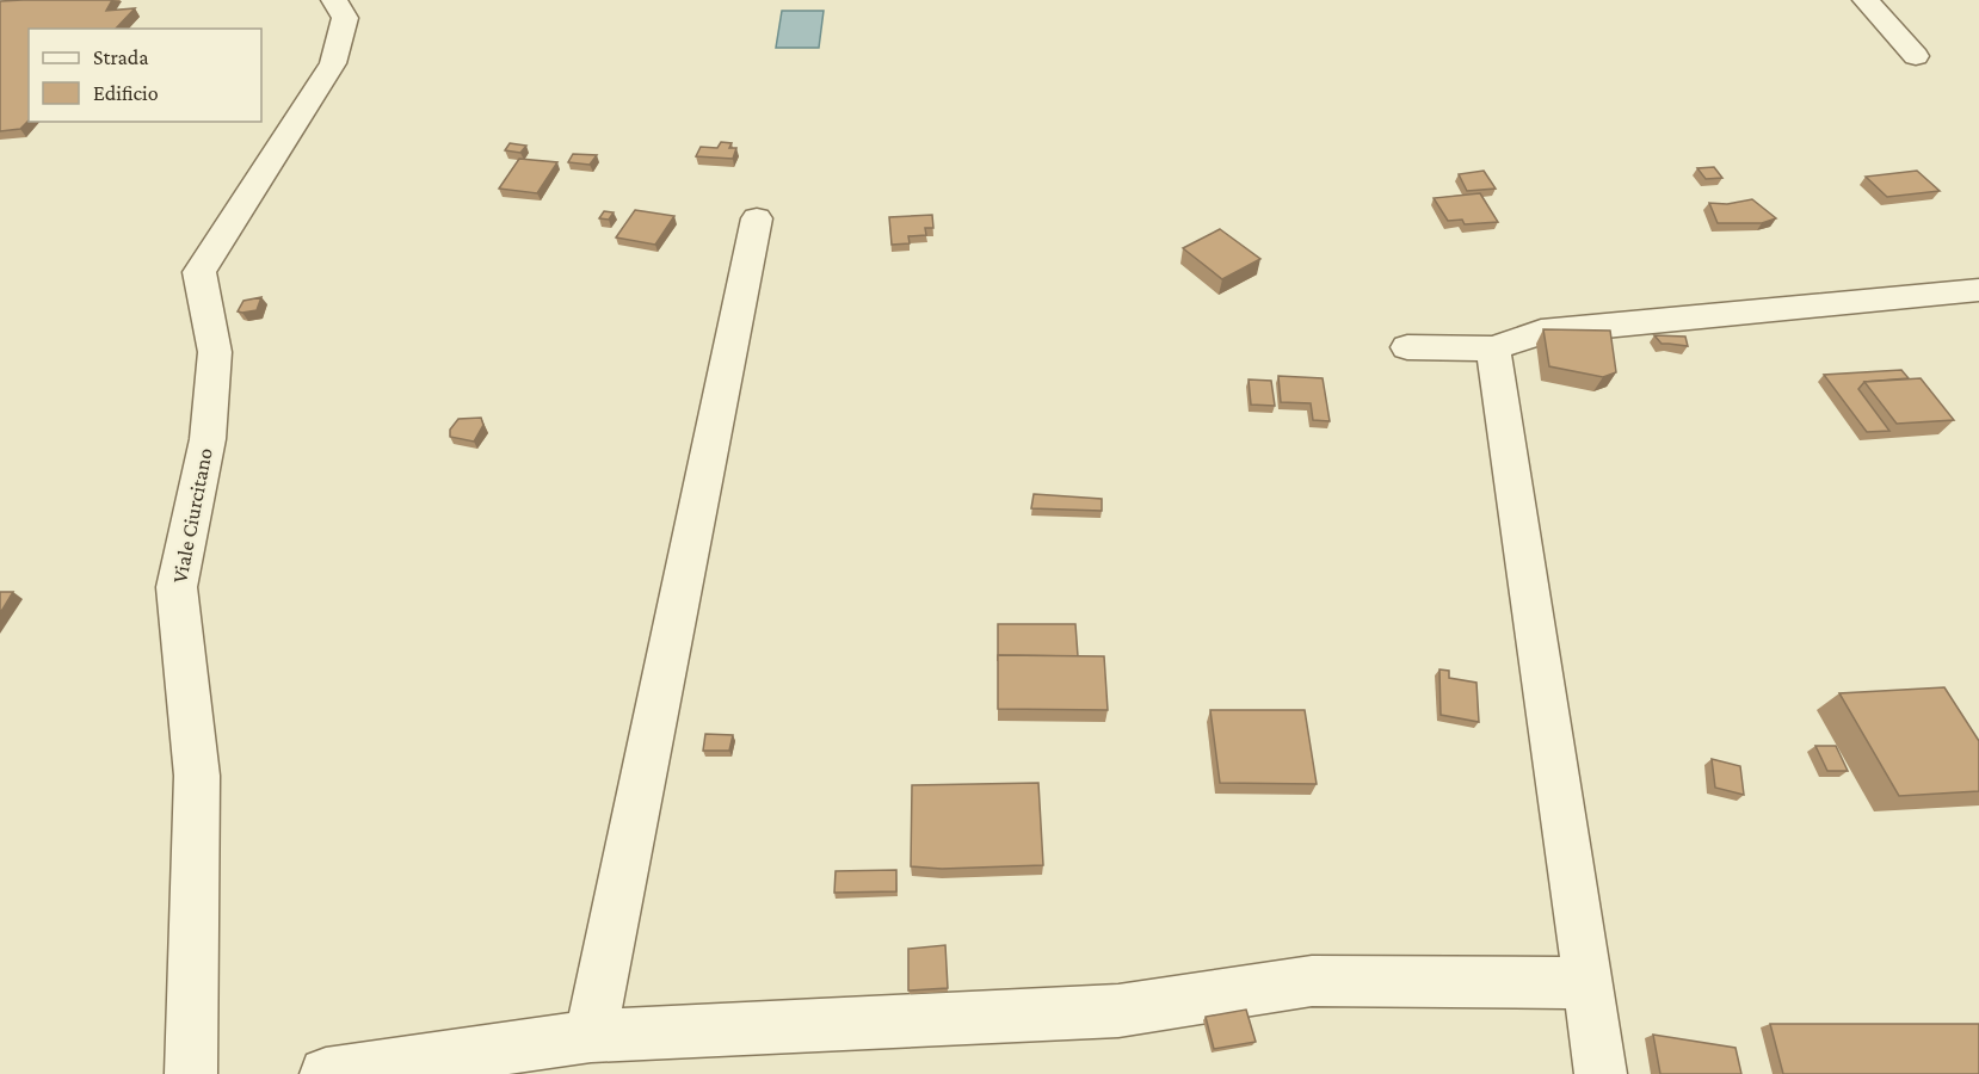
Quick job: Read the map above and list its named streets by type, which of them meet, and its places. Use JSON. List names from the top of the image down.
{
  "streets": {
    "street": ["Viale Ciurcitano"]
  },
  "legend": ["Strada", "Edificio"]
}
